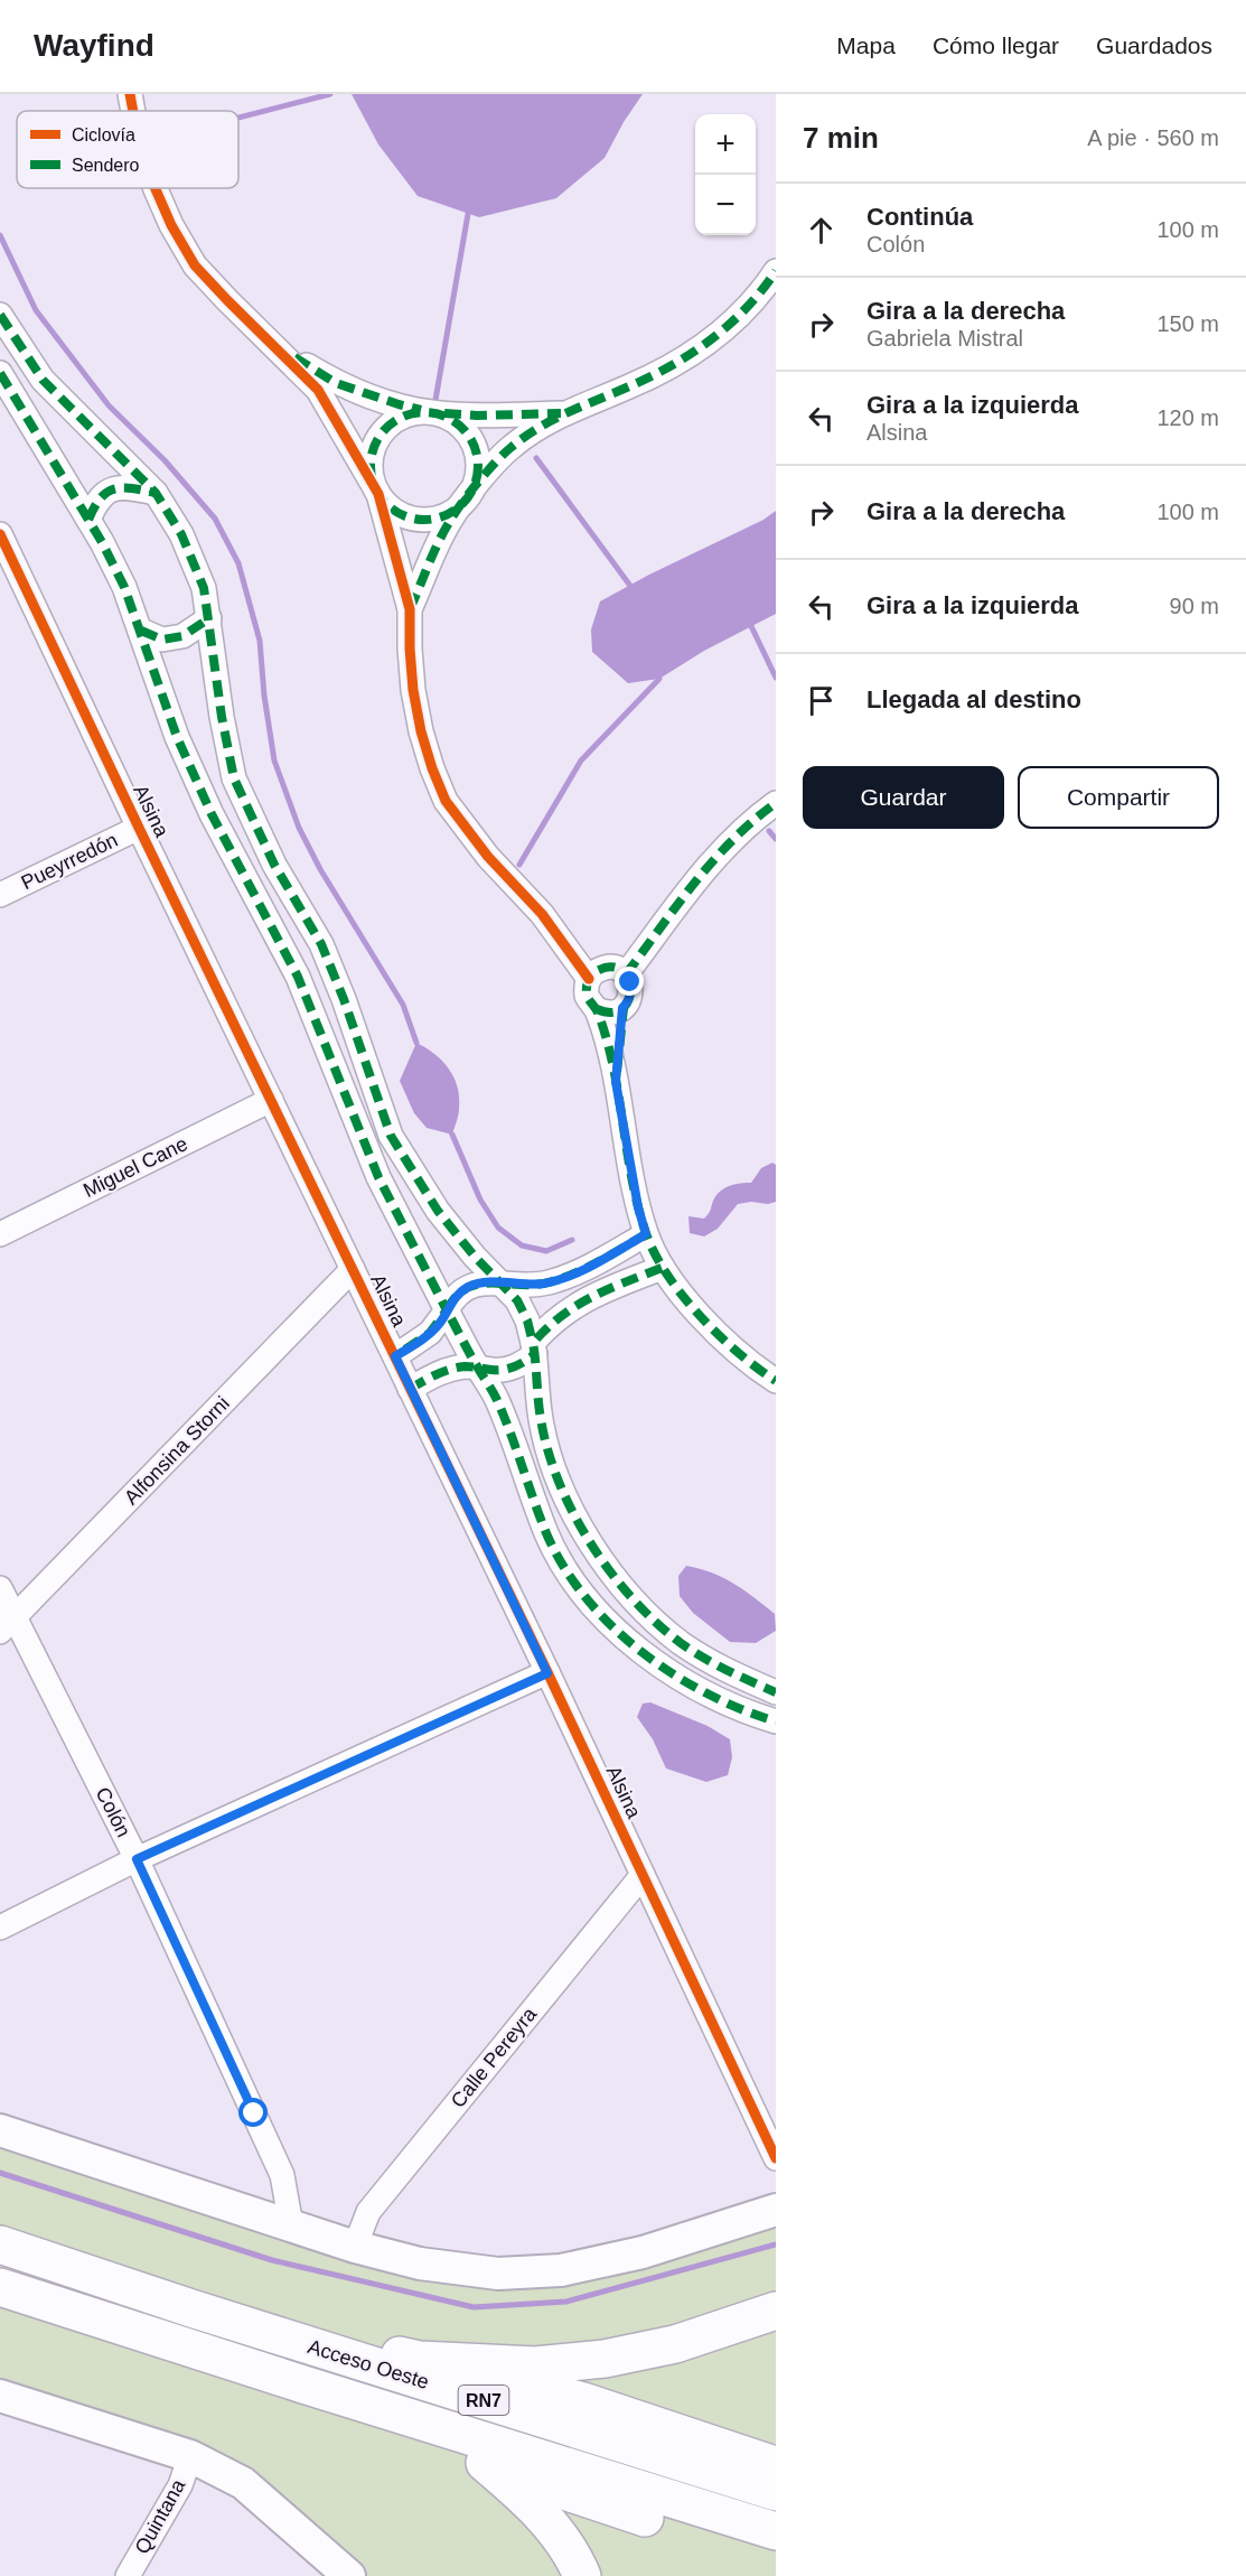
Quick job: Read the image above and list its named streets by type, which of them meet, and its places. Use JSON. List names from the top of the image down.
{
  "streets": {
    "highway": ["Acceso Oeste", "RN7"],
    "street": [
      "Alsina",
      "Pueyrredón",
      "Miguel Cane",
      "Alfonsina Storni",
      "Colón",
      "Calle Pereyra",
      "Quintana"
    ]
  },
  "crossings": [
    ["Alsina", "Pueyrredón"],
    ["Alsina", "Miguel Cane"],
    ["Alsina", "Alfonsina Storni"],
    ["Alsina", "Calle Pereyra"],
    ["Alfonsina Storni", "Colón"]
  ],
  "legend": ["Ciclovía", "Sendero"],
  "page": {
    "header": "Wayfind",
    "nav": ["Mapa", "Cómo llegar", "Guardados"],
    "heading": ["7 min", "A pie · 560 m"],
    "map_buttons": ["+", "−"],
    "list": [
      ["Continúa", "Colón", "100 m"],
      ["Gira a la derecha", "Gabriela Mistral", "150 m"],
      ["Gira a la izquierda", "Alsina", "120 m"],
      ["Gira a la derecha", "100 m"],
      ["Gira a la izquierda", "90 m"],
      "Llegada al destino"
    ],
    "buttons": ["Guardar", "Compartir"]
  }
}
